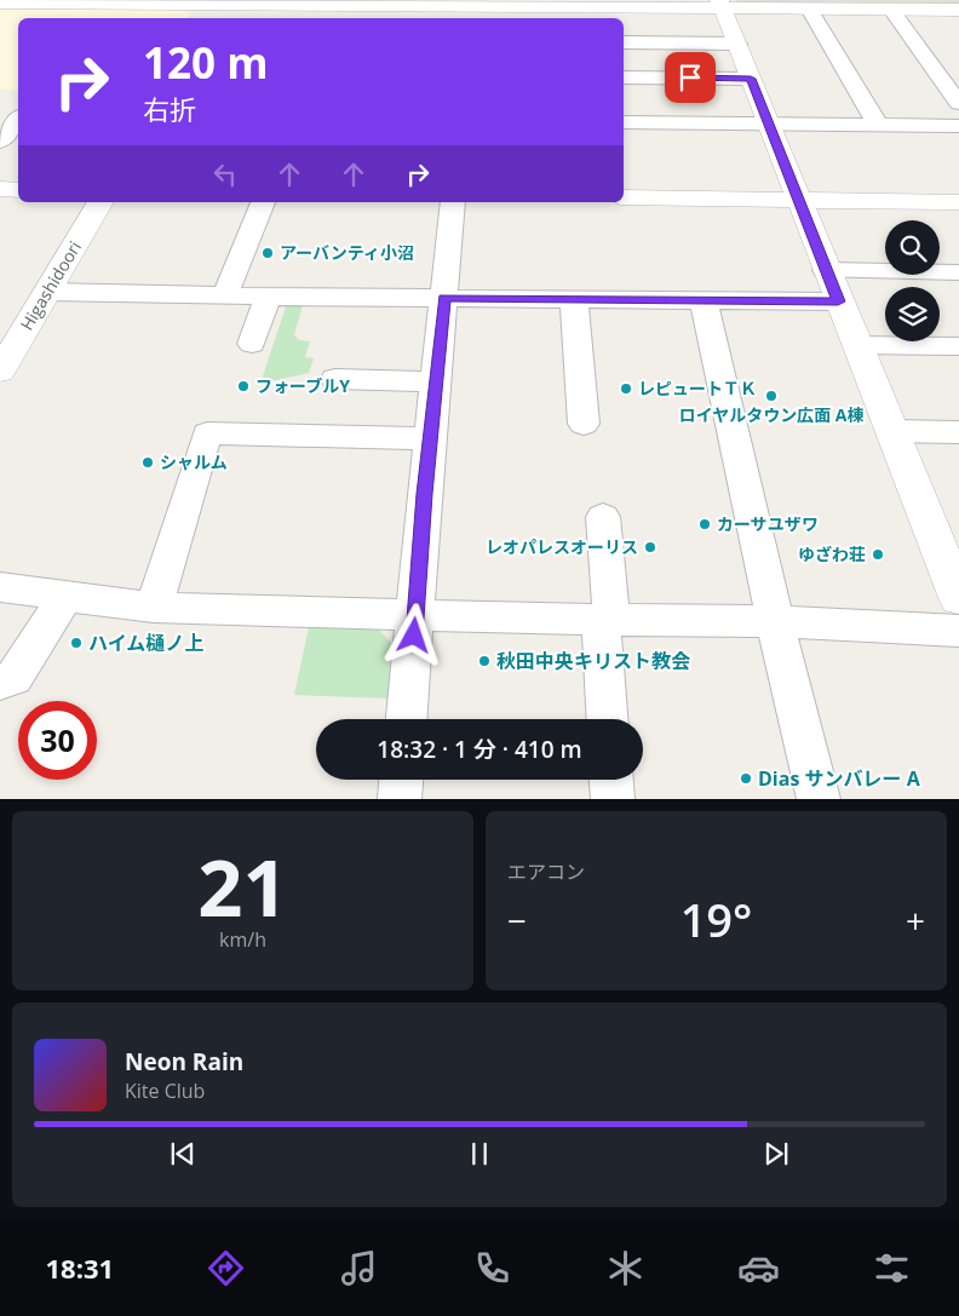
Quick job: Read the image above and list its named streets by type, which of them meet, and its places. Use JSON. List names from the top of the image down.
{
  "streets": {
    "street": ["Higashidoori"]
  },
  "places": [
    "アーバンティ小沼",
    "フォーブルY",
    "レピュートＴＫ",
    "ロイヤルタウン広面 A棟",
    "シャルム",
    "カーサユザワ",
    "レオパレスオーリス",
    "ゆざわ荘",
    "ハイム樋ノ上",
    "秋田中央キリスト教会",
    "Dias サンバレー A"
  ],
  "page": {
    "turn": ["120 m", "右折"],
    "limit": "30",
    "trip": "18:32 · 1 分 · 410 m",
    "tile": [
      ["21", "km/h"],
      "エアコン"
    ],
    "heat": ["−", "19°", "+"],
    "song": ["Neon Rain", "Kite Club"],
    "tabs": "18:31"
  }
}
